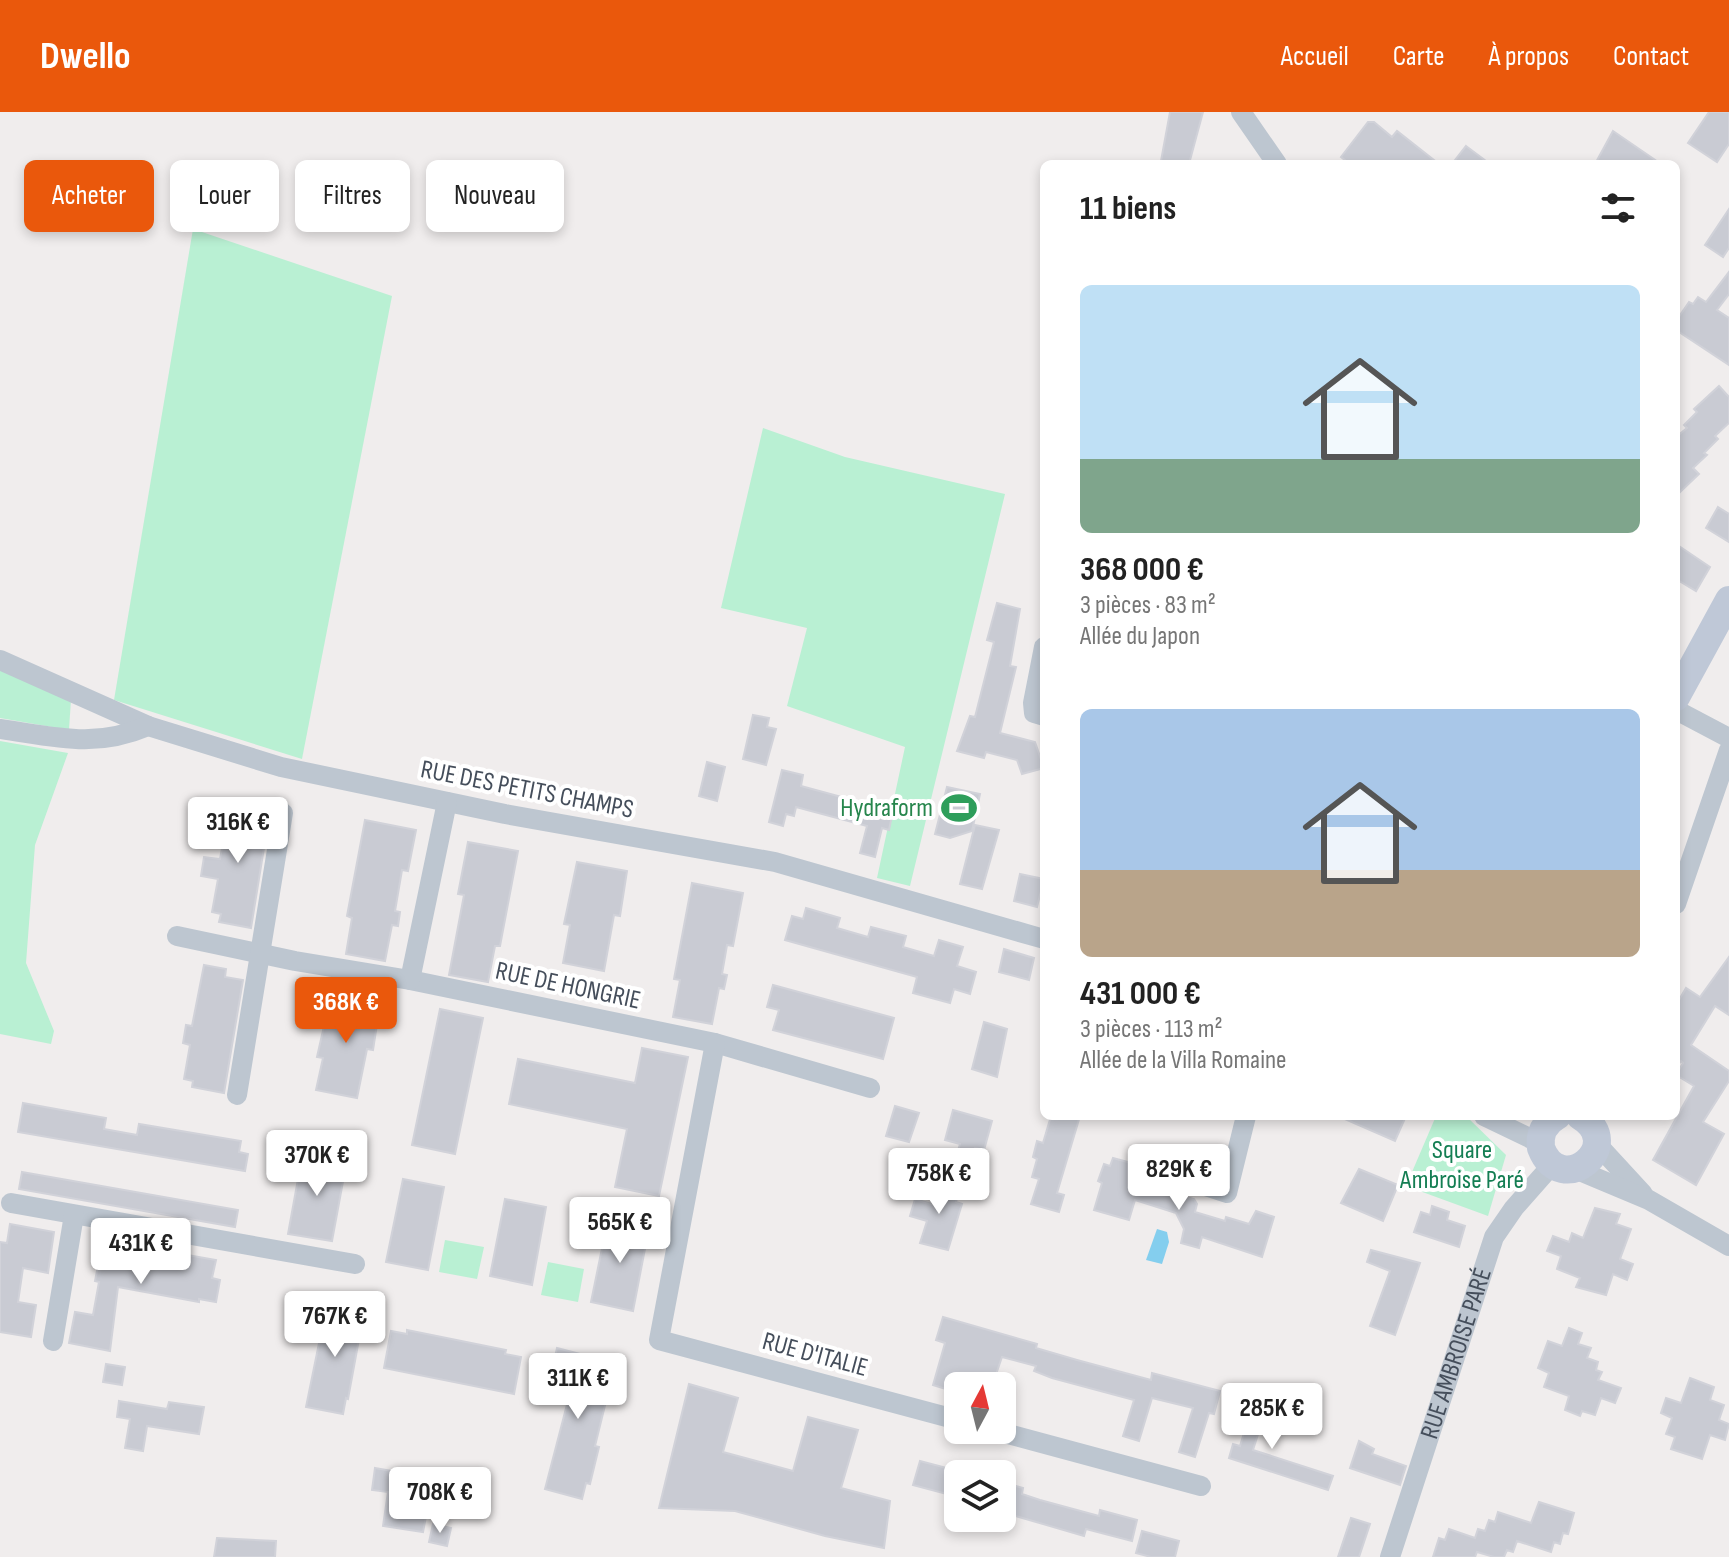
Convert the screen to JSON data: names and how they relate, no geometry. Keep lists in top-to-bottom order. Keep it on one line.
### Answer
{"streets":{"street":["RUE DES PETITS CHAMPS","RUE DE HONGRIE","RUE AMBROISE PARÉ","RUE D'ITALIE"]},"crossings":[["RUE DE HONGRIE","RUE D'ITALIE"]],"parks":["Square Ambroise Paré"],"places":{"sports":["Hydraform"]},"north":"top","page":{"header":"Dwello","nav":["Accueil","Carte","À propos","Contact"],"chip":["Acheter","Louer","Filtres","Nouveau"],"heading":"11 biens","list":[{"name":"368 000 €","note":"3 pièces · 83 m² · Allée du Japon"},{"name":"431 000 €","note":"3 pièces · 113 m² · Allée de la Villa Romaine"}],"price":["316K €","368K €","370K €","829K €","758K €","565K €","431K €","767K €","311K €","285K €","708K €"]}}
